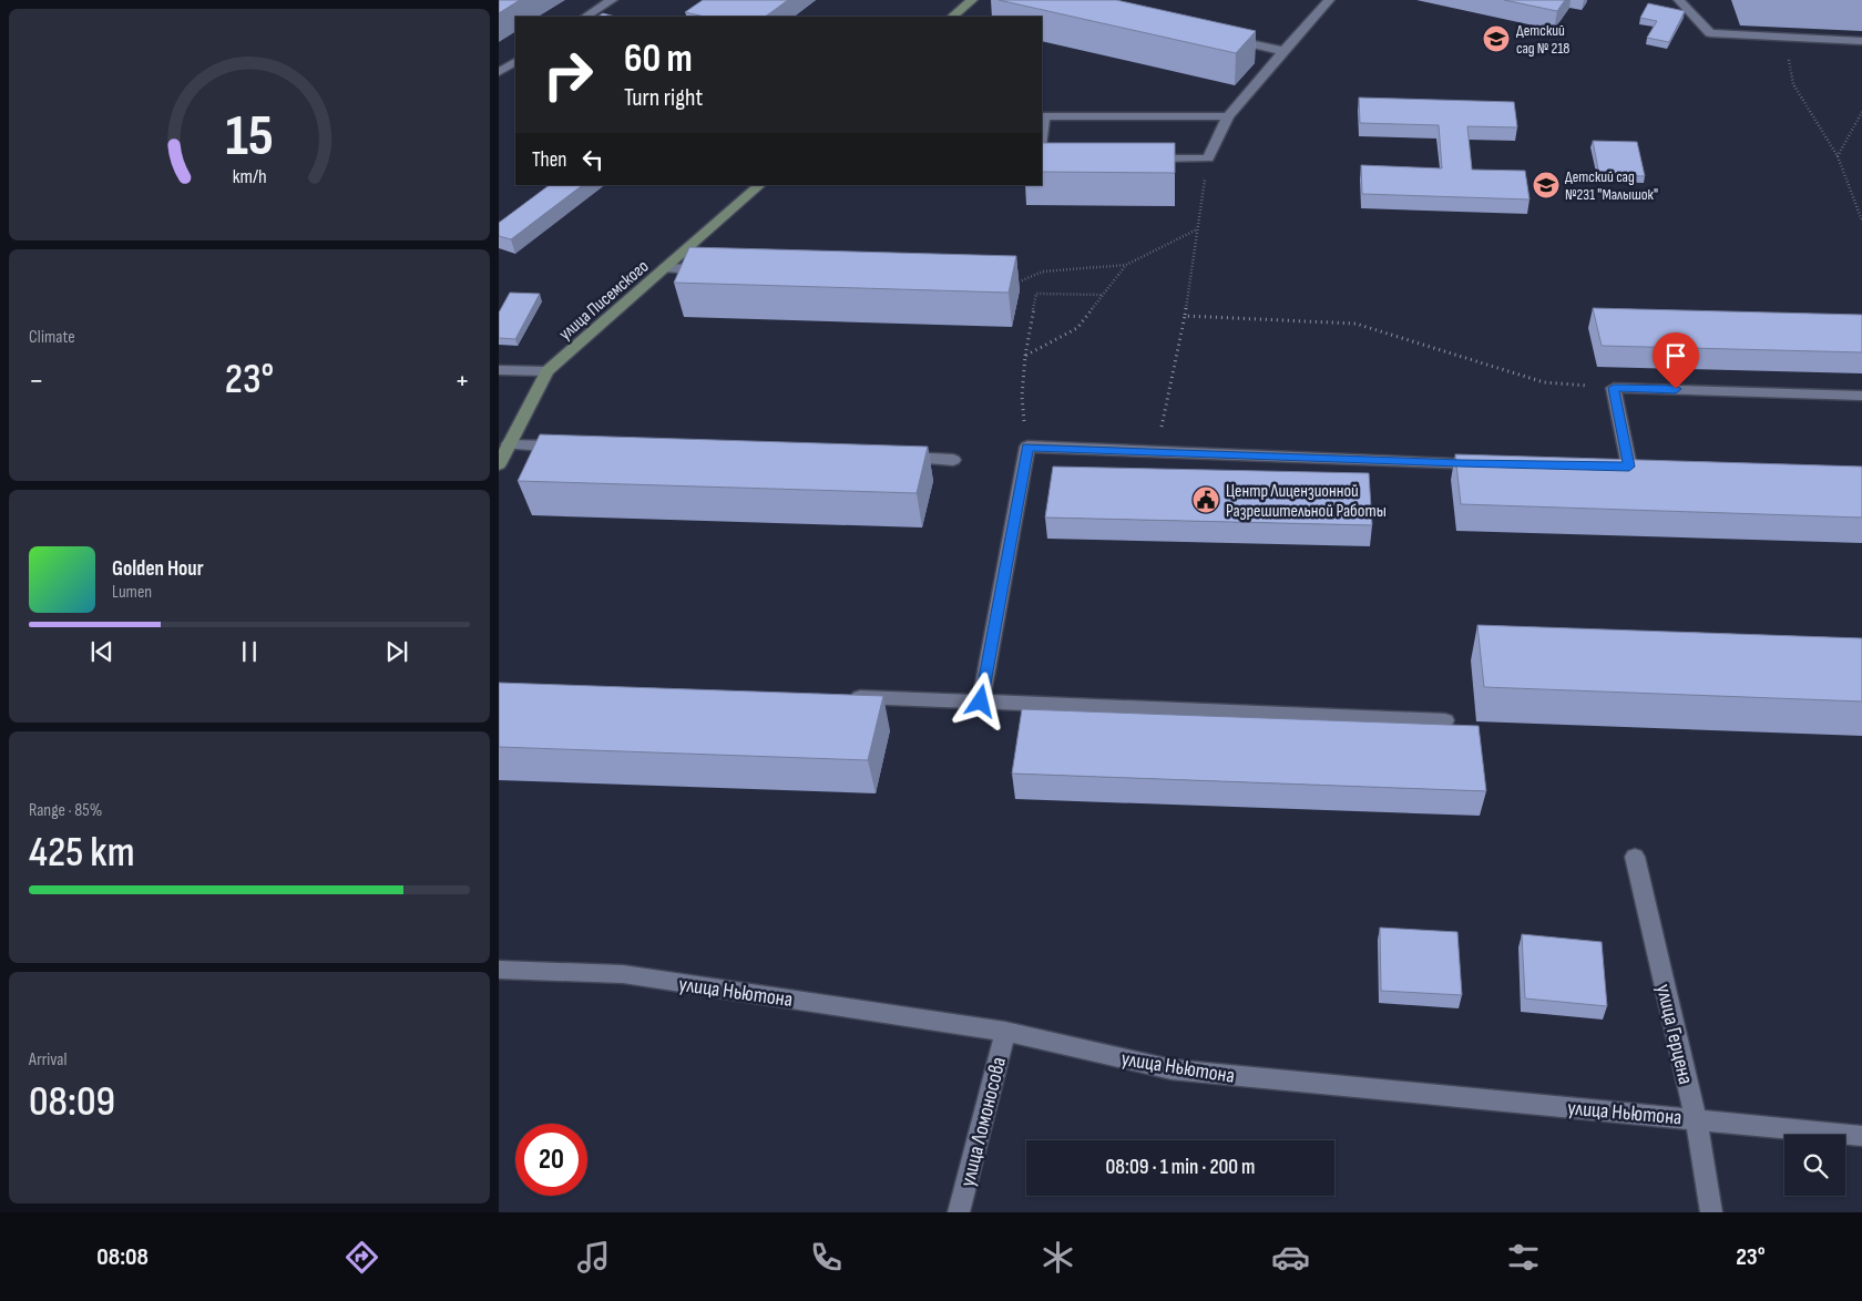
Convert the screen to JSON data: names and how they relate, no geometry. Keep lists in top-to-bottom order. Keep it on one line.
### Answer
{"streets":{"street":["улица Писемского","улица Ньютона","улица Герцена","улица Ломоносова"]},"crossings":[["улица Ньютона","улица Герцена"],["улица Ньютона","улица Ломоносова"]],"places":{"school or university":["Детский сад № 218","Детский сад №231 \"Малышок\""],"public building":["Центр Лицензионной Разрешительной Работы"]},"page":{"turn":["60 m","Turn right"],"then":"Then","tile":["Climate",["Range · 85%","425 km"],["Arrival","08:09"]],"heat":["−","23°","+"],"song":["Golden Hour","Lumen"],"limit":"20","trip":"08:09 · 1 min · 200 m","tabs":["08:08","23°"],"gauge":["15","km/h"]}}
